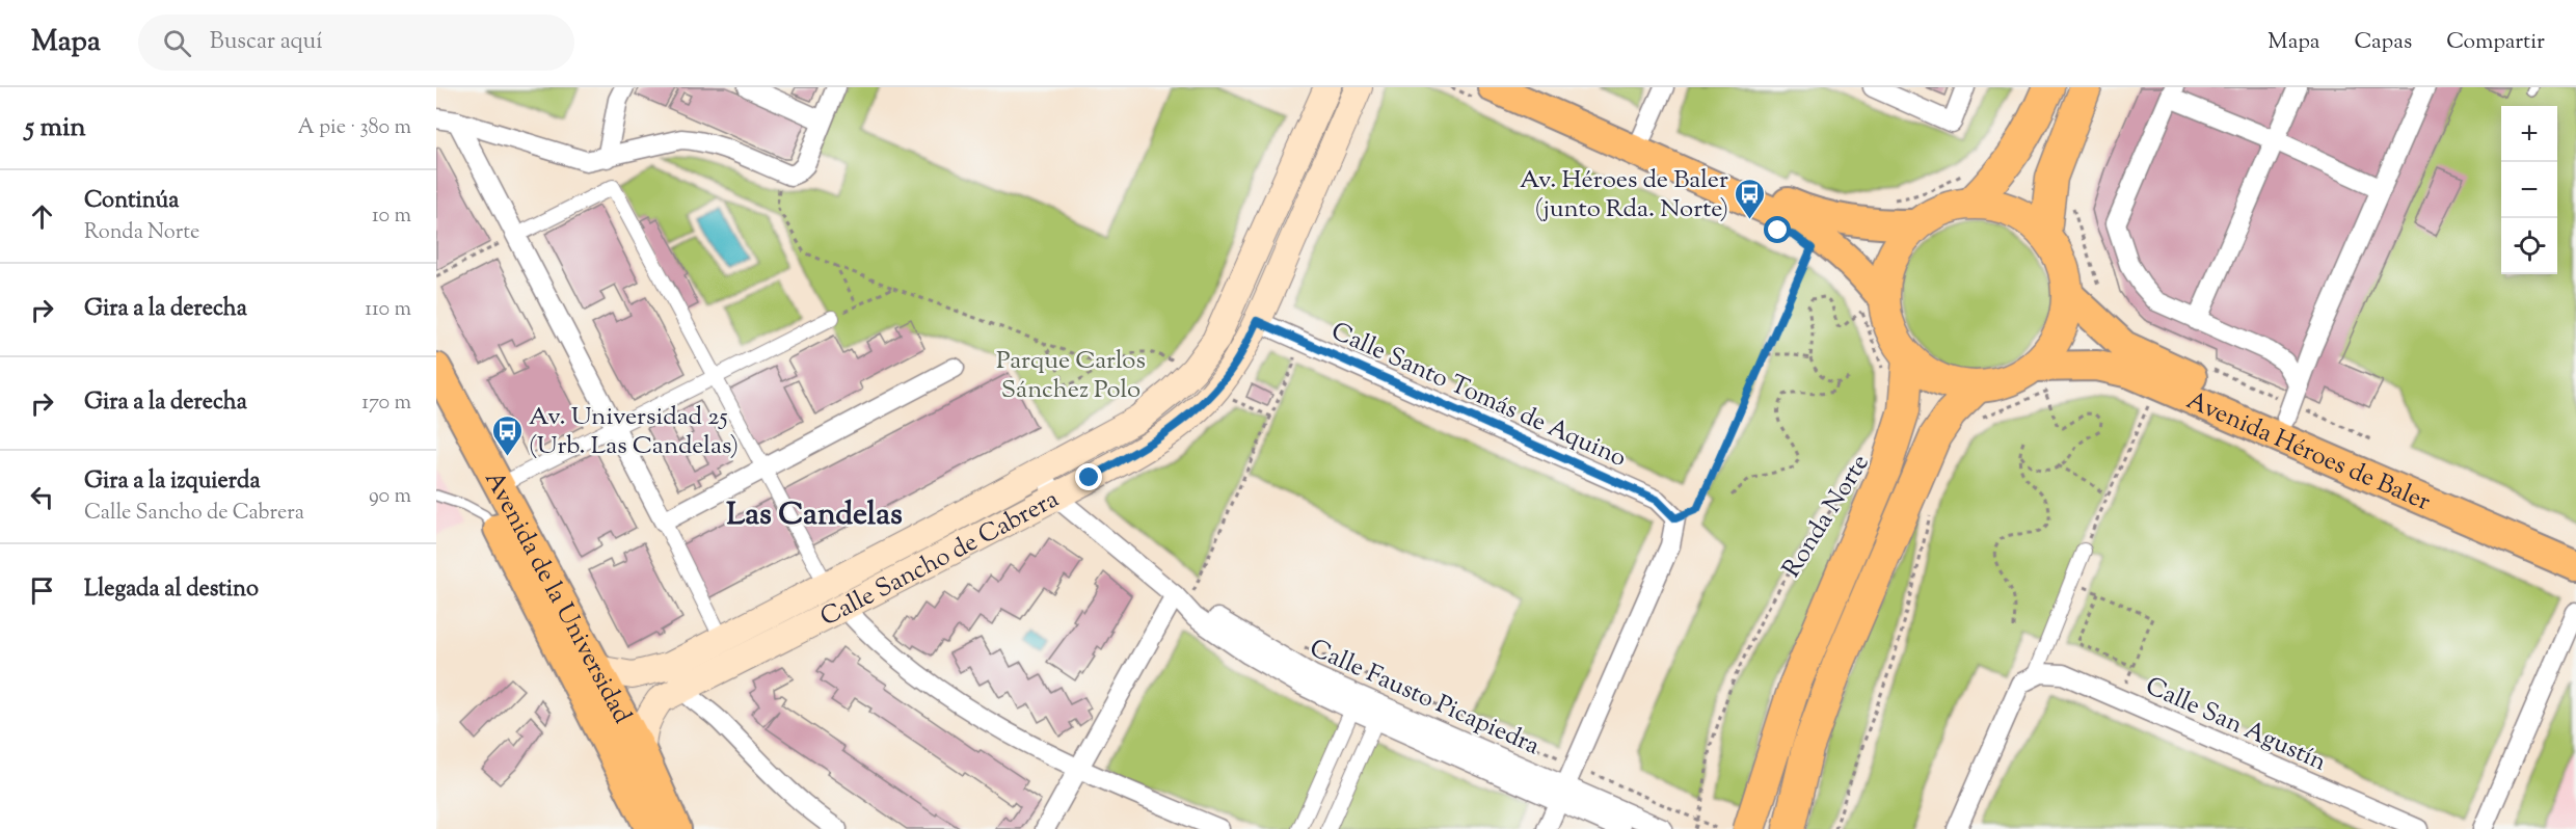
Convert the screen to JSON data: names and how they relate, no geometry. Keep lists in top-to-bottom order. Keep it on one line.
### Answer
{"streets":{"highway":["Ronda Norte"],"main road":["Avenida Héroes de Baler","Calle Sancho de Cabrera","Avenida de la Universidad"],"street":["Calle Santo Tomás de Aquino","Calle Fausto Picapiedra","Calle San Agustín"]},"crossings":[["Calle Santo Tomás de Aquino","Calle Sancho de Cabrera"],["Avenida Héroes de Baler","Ronda Norte"],["Calle Sancho de Cabrera","Avenida de la Universidad"],["Calle Sancho de Cabrera","Calle Fausto Picapiedra"]],"districts":["Las Candelas"],"parks":["Parque Carlos Sánchez Polo"],"places":{"bus stop":["Av. Héroes de Baler (junto Rda. Norte)","Av. Universidad 25 (Urb. Las Candelas)"]},"page":{"header":"Mapa","search":"Buscar aquí","nav":["Mapa","Capas","Compartir"],"heading":["5 min","A pie · 380 m"],"map_buttons":["+","−"],"list":[["Continúa","Ronda Norte","10 m"],["Gira a la derecha","110 m"],["Gira a la derecha","170 m"],["Gira a la izquierda","Calle Sancho de Cabrera","90 m"],"Llegada al destino"]}}
